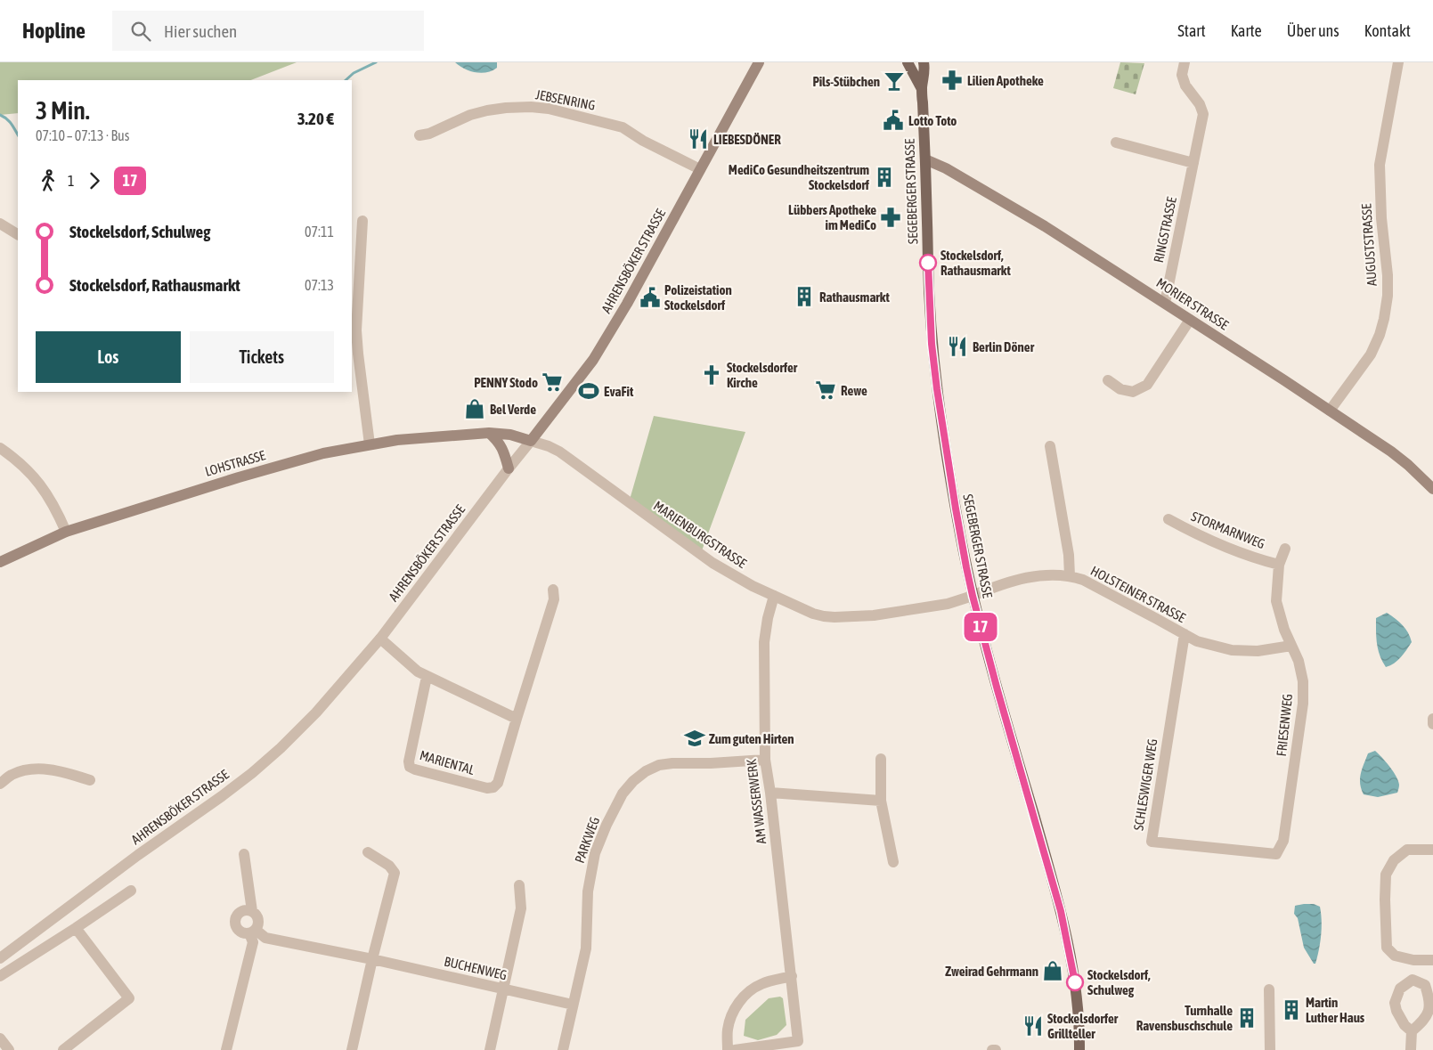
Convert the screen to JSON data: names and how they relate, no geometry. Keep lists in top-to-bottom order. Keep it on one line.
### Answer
{"streets":{"main road":["SEGEBERGER STRASSE","AHRENSBÖKER STRASSE","MORIER STRASSE","LOHSTRASSE"],"street":["JEBSENRING","RINGSTRASSE","AUGUSTSTRASSE","STORMARNWEG","MARIENBURGSTRASSE","HOLSTEINER STRASSE","FRIESENWEG","MARIENTAL","SCHLESWIGER WEG","AM WASSERWERK","PARKWEG","BUCHENWEG"]},"crossings":[["JEBSENRING","AHRENSBÖKER STRASSE"],["SEGEBERGER STRASSE","MORIER STRASSE"],["SEGEBERGER STRASSE","MARIENBURGSTRASSE"],["SEGEBERGER STRASSE","HOLSTEINER STRASSE"],["RINGSTRASSE","MORIER STRASSE"],["AUGUSTSTRASSE","MORIER STRASSE"],["AHRENSBÖKER STRASSE","LOHSTRASSE"],["AHRENSBÖKER STRASSE","MARIENBURGSTRASSE"],["LOHSTRASSE","MARIENBURGSTRASSE"],["STORMARNWEG","FRIESENWEG"],["MARIENBURGSTRASSE","HOLSTEINER STRASSE"],["MARIENBURGSTRASSE","AM WASSERWERK"],["HOLSTEINER STRASSE","FRIESENWEG"],["HOLSTEINER STRASSE","SCHLESWIGER WEG"],["FRIESENWEG","SCHLESWIGER WEG"],["AM WASSERWERK","PARKWEG"],["PARKWEG","BUCHENWEG"]],"places":{"pharmacy":["Lilien Apotheke","Lübbers Apotheke im MediCo"],"bar":["Pils-Stübchen"],"public building":["Lotto Toto","Polizeistation Stockelsdorf"],"restaurant":["LIEBESDÖNER","Berlin Döner","Stockelsdorfer Grillteller"],"building":["MediCo Gesundheitszentrum Stockelsdorf","Rathausmarkt","Martin Luther Haus","Turnhalle Ravensbuschschule"],"other":["Stockelsdorf, Rathausmarkt","Stockelsdorf, Schulweg"],"church":["Stockelsdorfer Kirche"],"supermarket":["PENNY Stodo","Rewe"],"sports":["EvaFit"],"shop":["Bel Verde","Zweirad Gehrmann"],"school or university":["Zum guten Hirten"]},"lines":["bus line 17"],"page":{"header":"Hopline","search":"Hier suchen","nav":["Start","Karte","Über uns","Kontakt"],"on_map":"17","heading":["3 Min.","07:10 – 07:13 · Bus","3.20 €"],"legs":["1","17"],"list":[{"name":"Stockelsdorf, Schulweg","value":"07:11"},{"name":"Stockelsdorf, Rathausmarkt","value":"07:13"}],"buttons":["Los","Tickets"]}}
